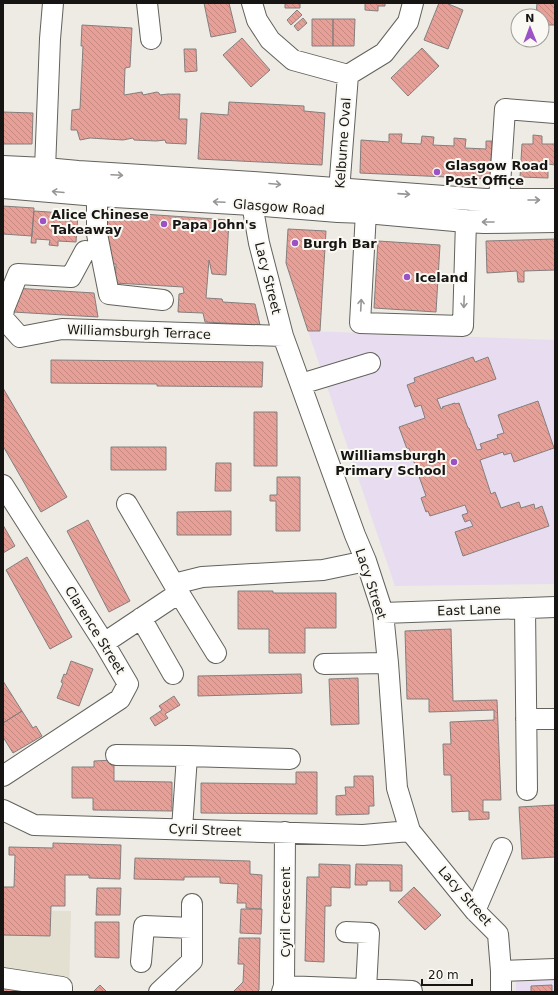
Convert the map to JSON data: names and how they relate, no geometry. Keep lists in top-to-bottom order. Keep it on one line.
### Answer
{"streets":{"main road":["Glasgow Road"],"street":["Kelburne Oval","Lacy Street","Williamsburgh Terrace","East Lane","Clarence Street","Cyril Street","Cyril Crescent"]},"crossings":[["Kelburne Oval","Glasgow Road"],["Glasgow Road","Lacy Street"],["Lacy Street","Williamsburgh Terrace"],["Lacy Street","East Lane"],["Lacy Street","Cyril Street"],["Cyril Street","Cyril Crescent"]],"places":["Glasgow Road Post Office","Alice Chinese Takeaway","Papa John's","Burgh Bar","Iceland","Williamsburgh Primary School"],"scale_bar":"20 m","north":"top"}
